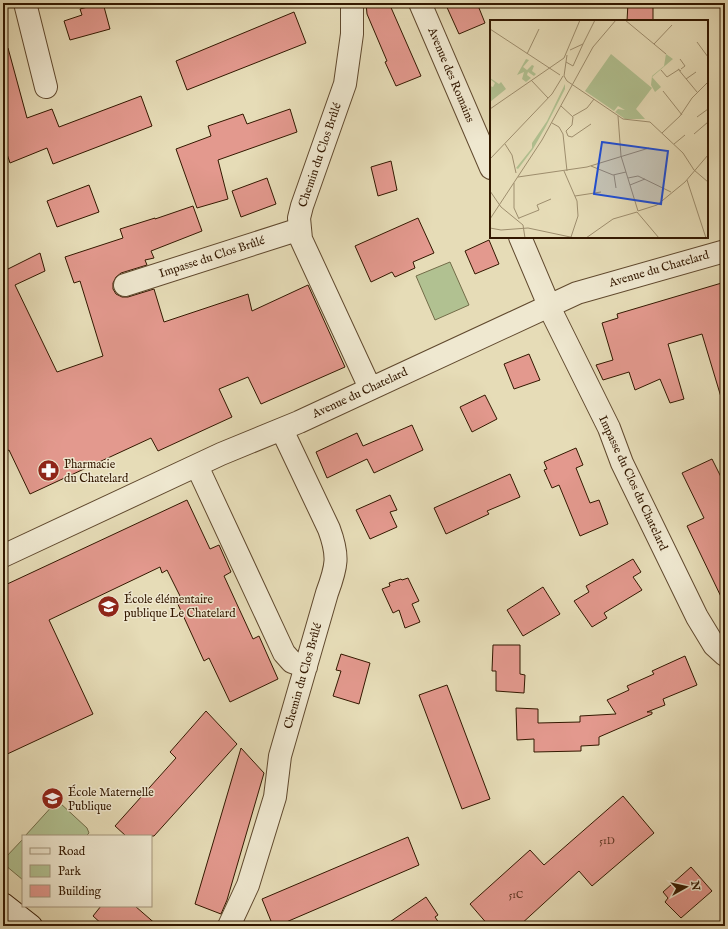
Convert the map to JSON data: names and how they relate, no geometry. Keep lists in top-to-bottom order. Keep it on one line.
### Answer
{"streets":{"street":["Avenue des Romains","Chemin du Clos Brûlé","Impasse du Clos Brûlé","Avenue du Chatelard","Impasse du Clos du Chatelard"]},"crossings":[["Chemin du Clos Brûlé","Impasse du Clos Brûlé"],["Chemin du Clos Brûlé","Avenue du Chatelard"],["Avenue du Chatelard","Impasse du Clos du Chatelard"]],"places":{"pharmacy":["Pharmacie du Chatelard"],"school or university":["École élémentaire publique Le Chatelard","École Maternelle Publique"]},"house_numbers":["51D","51C"],"legend":["Road","Park","Building"],"north":"right"}
